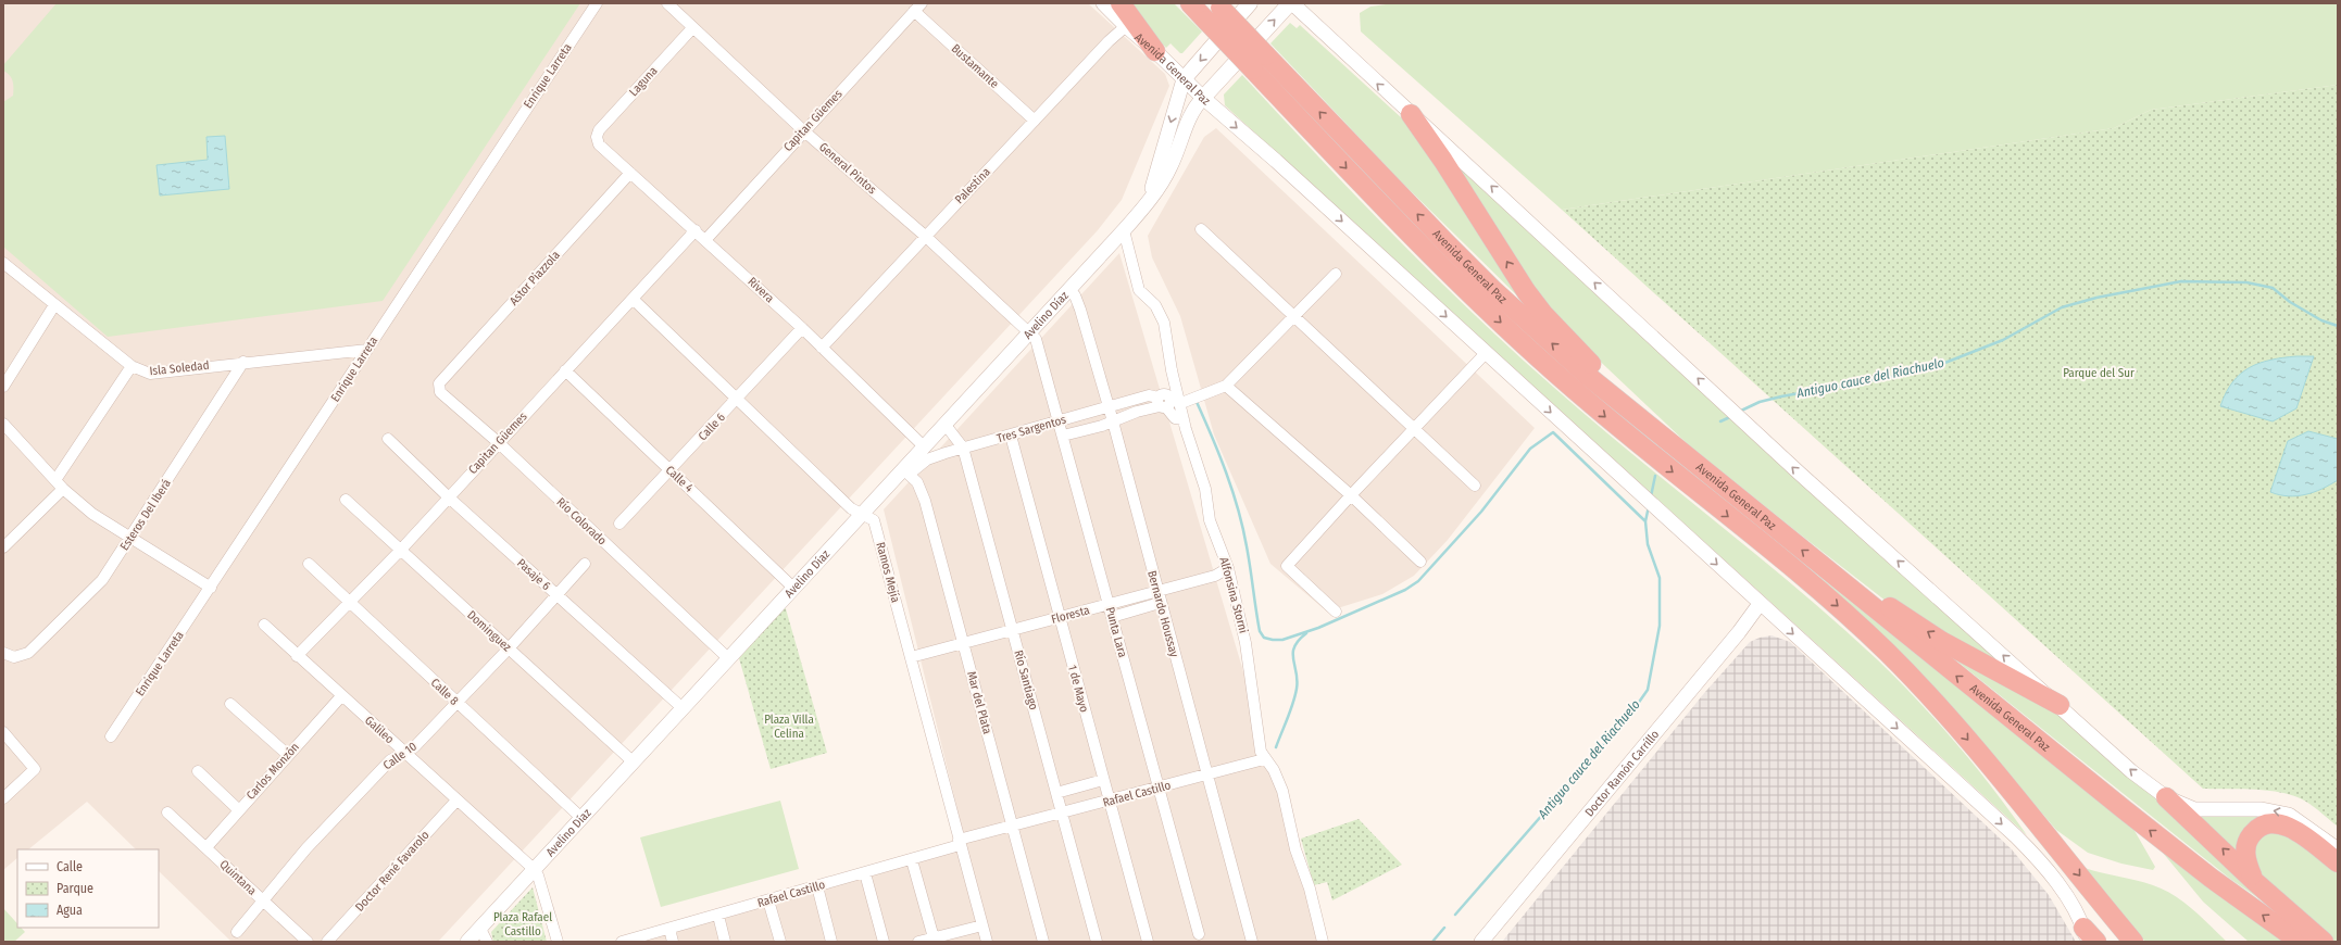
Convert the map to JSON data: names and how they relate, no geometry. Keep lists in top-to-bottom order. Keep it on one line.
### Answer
{"streets":{"highway":["Avenida General Paz"],"street":["Bustamante","Enrique Larreta","Laguna","Capitan Güemes","General Pintos","Palestina","Astor Piazzola","Rivera","Avelino Díaz","Isla Soledad","Calle 6","Tres Sargentos","Calle 4","Esteros Del Iberá","Río Colorado","Ramos Mejía","Pasaje 6","Alfonsina Storni","Bernardo Houssay","Floresta","Dominguez","Punta Lara","Río Santiago","1 de Mayo","Calle 8","Mar del Plata","Galileo","Calle 10","Carlos Monzón","Doctor Ramón Carrillo","Rafael Castillo","Doctor René Favarolo","Quintana"]},"crossings":[["Bustamante","Capitan Güemes"],["Bustamante","Palestina"],["Avenida General Paz","Palestina"],["Avenida General Paz","Avelino Díaz"],["Avenida General Paz","Doctor Ramón Carrillo"],["Enrique Larreta","Isla Soledad"],["Laguna","General Pintos"],["Laguna","Rivera"],["Capitan Güemes","General Pintos"],["Capitan Güemes","Rivera"],["Capitan Güemes","Calle 4"],["Capitan Güemes","Río Colorado"],["Capitan Güemes","Ramos Mejía"],["Capitan Güemes","Pasaje 6"],["Capitan Güemes","Dominguez"],["Capitan Güemes","Calle 8"],["Capitan Güemes","Galileo"],["General Pintos","Palestina"],["General Pintos","Avelino Díaz"],["General Pintos","Punta Lara"],["Palestina","Rivera"],["Astor Piazzola","Rivera"],["Astor Piazzola","Río Colorado"],["Rivera","Avelino Díaz"],["Rivera","Calle 6"],["Avelino Díaz","Tres Sargentos"],["Avelino Díaz","Calle 4"],["Avelino Díaz","Río Colorado"],["Avelino Díaz","Ramos Mejía"],["Avelino Díaz","Pasaje 6"],["Avelino Díaz","Alfonsina Storni"],["Avelino Díaz","Bernardo Houssay"],["Avelino Díaz","Dominguez"],["Avelino Díaz","Punta Lara"],["Avelino Díaz","Río Santiago"],["Avelino Díaz","Calle 8"],["Avelino Díaz","Mar del Plata"],["Avelino Díaz","Galileo"],["Isla Soledad","Esteros Del Iberá"],["Calle 6","Calle 4"],["Calle 6","Ramos Mejía"],["Tres Sargentos","Bernardo Houssay"],["Tres Sargentos","Punta Lara"],["Tres Sargentos","Río Santiago"],["Tres Sargentos","1 de Mayo"],["Tres Sargentos","Mar del Plata"],["Ramos Mejía","Floresta"],["Ramos Mejía","Rafael Castillo"],["Pasaje 6","Calle 10"],["Alfonsina Storni","Floresta"],["Alfonsina Storni","Rafael Castillo"],["Bernardo Houssay","Floresta"],["Bernardo Houssay","Rafael Castillo"],["Floresta","Punta Lara"],["Floresta","Río Santiago"],["Floresta","1 de Mayo"],["Floresta","Mar del Plata"],["Dominguez","Calle 10"],["Punta Lara","Rafael Castillo"],["Río Santiago","Rafael Castillo"],["1 de Mayo","Rafael Castillo"],["Calle 8","Calle 10"],["Mar del Plata","Rafael Castillo"],["Galileo","Calle 10"],["Galileo","Carlos Monzón"],["Galileo","Doctor René Favarolo"],["Calle 10","Quintana"],["Carlos Monzón","Quintana"]],"water":["Antiguo cauce del Riachuelo"],"parks":["Parque del Sur","Plaza Villa Celina","Plaza Rafael Castillo"],"legend":["Calle","Parque","Agua"]}
